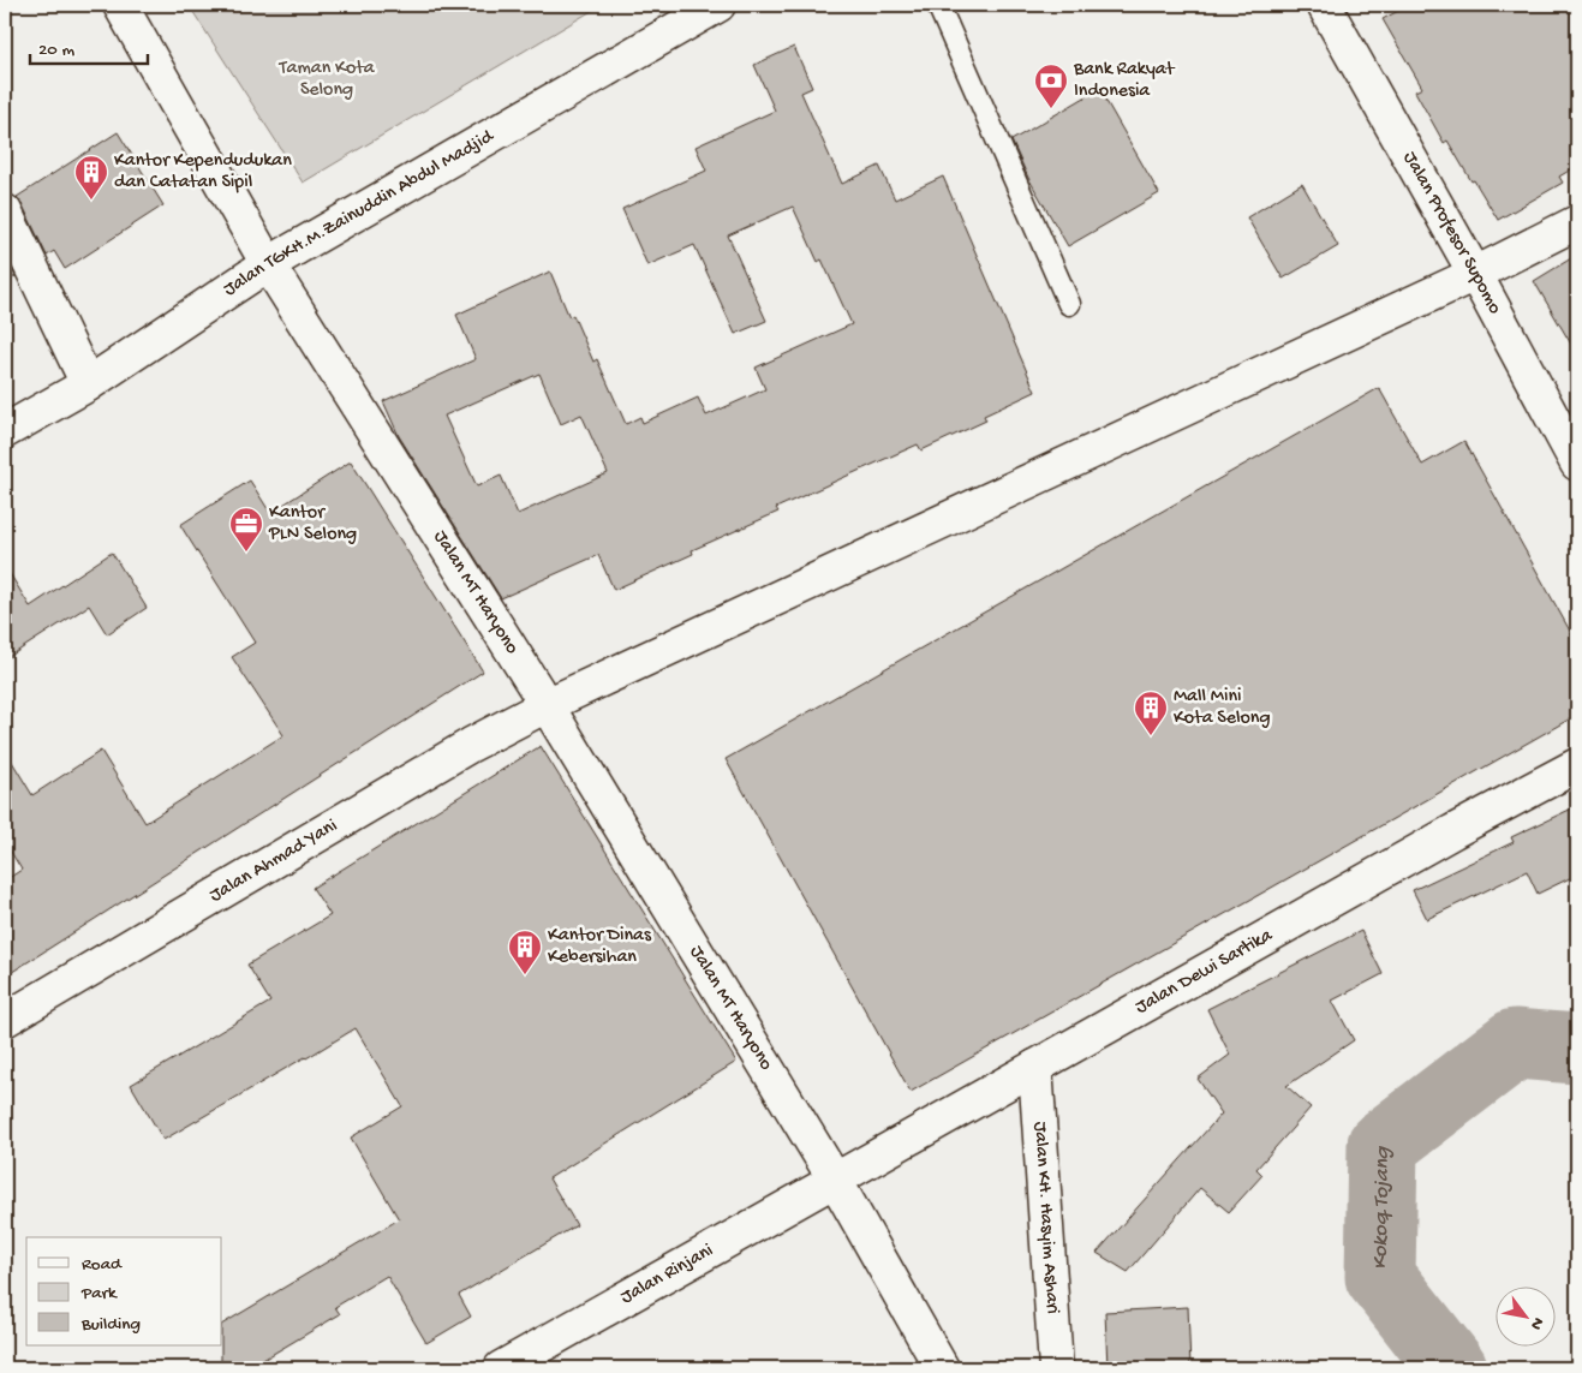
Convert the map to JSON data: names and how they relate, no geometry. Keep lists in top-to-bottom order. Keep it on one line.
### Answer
{"streets":{"street":["Jalan TGKH.M.Zainuddin Abdul Madjid","Jalan Profesor Supomo","Jalan MT Haryono","Jalan Ahmad Yani","Jalan Dewi Sartika","Jalan KH. Hasyim Ashari","Jalan Rinjani"]},"crossings":[["Jalan TGKH.M.Zainuddin Abdul Madjid","Jalan MT Haryono"],["Jalan Profesor Supomo","Jalan Ahmad Yani"],["Jalan MT Haryono","Jalan Ahmad Yani"],["Jalan MT Haryono","Jalan Dewi Sartika"],["Jalan MT Haryono","Jalan Rinjani"],["Jalan Dewi Sartika","Jalan KH. Hasyim Ashari"],["Jalan Dewi Sartika","Jalan Rinjani"]],"water":["Kokoq Tojang"],"parks":["Taman Kota Selong"],"places":{"bank":["Bank Rakyat Indonesia"],"building":["Kantor Kependudukan dan Catatan Sipil","Mall Mini Kota Selong","Kantor Dinas Kebersihan"],"office":["Kantor PLN Selong"]},"legend":["Road","Park","Building"],"scale_bar":"20 m","north":"bottom right"}
